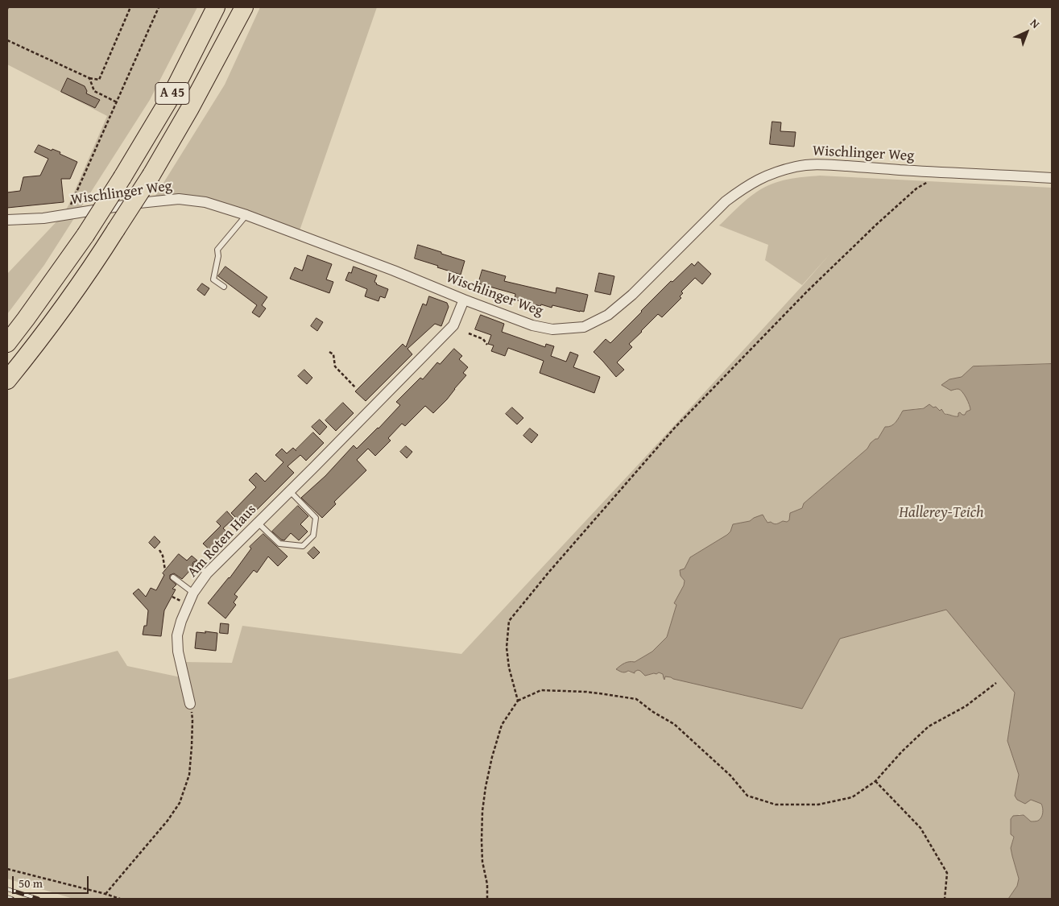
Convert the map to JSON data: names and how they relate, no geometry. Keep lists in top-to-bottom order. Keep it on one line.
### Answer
{"streets":{"highway":["A 45"],"street":["Wischlinger Weg","Am Roten Haus"]},"crossings":[["Wischlinger Weg","Am Roten Haus"]],"water":["Hallerey-Teich"],"scale_bar":"50 m","north":"top right"}
